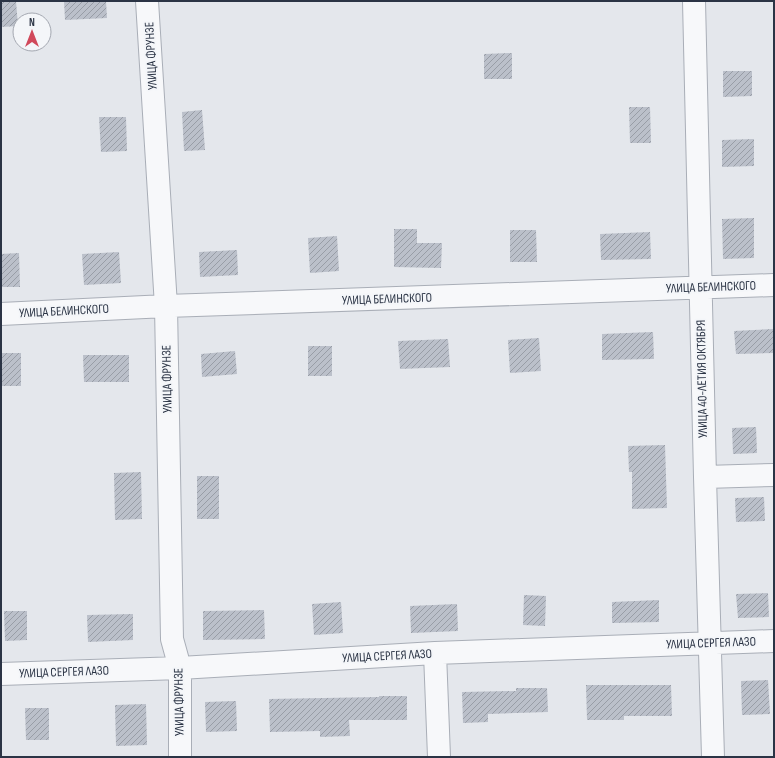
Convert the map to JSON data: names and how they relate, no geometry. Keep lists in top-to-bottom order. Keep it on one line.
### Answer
{"streets":{"street":["УЛИЦА ФРУНЗЕ","УЛИЦА БЕЛИНСКОГО","УЛИЦА 40-ЛЕТИЯ ОКТЯБРЯ","УЛИЦА СЕРГЕЯ ЛАЗО"]},"crossings":[["УЛИЦА ФРУНЗЕ","УЛИЦА БЕЛИНСКОГО"],["УЛИЦА ФРУНЗЕ","УЛИЦА СЕРГЕЯ ЛАЗО"],["УЛИЦА БЕЛИНСКОГО","УЛИЦА 40-ЛЕТИЯ ОКТЯБРЯ"],["УЛИЦА 40-ЛЕТИЯ ОКТЯБРЯ","УЛИЦА СЕРГЕЯ ЛАЗО"]],"north":"top"}
